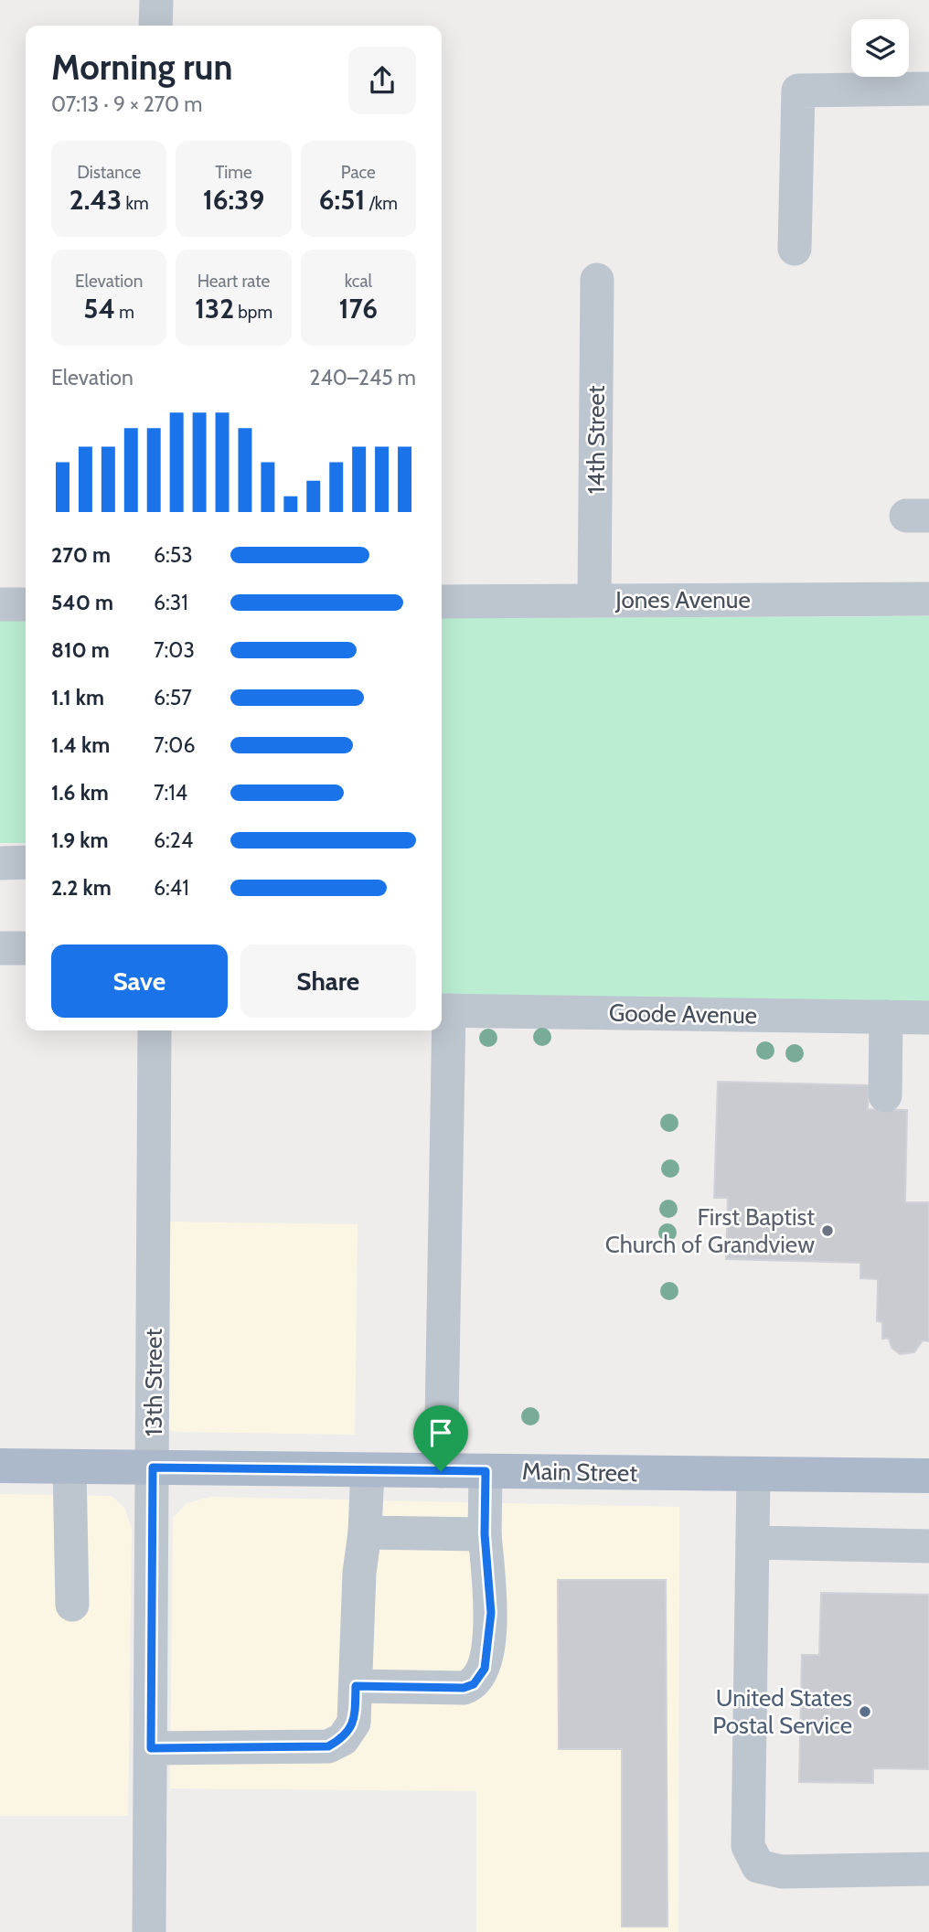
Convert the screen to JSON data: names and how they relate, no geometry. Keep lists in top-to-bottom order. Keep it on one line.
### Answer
{"streets":{"main road":["Main Street"],"street":["14th Street","Jones Avenue","Goode Avenue","13th Street"]},"crossings":[["14th Street","Jones Avenue"],["13th Street","Main Street"]],"places":["First Baptist Church of Grandview","United States Postal Service"],"page":{"heading":["Morning run","07:13 · 9 × 270 m"],"stats":[["Distance","2.43 km"],["Time","16:39"],["Pace","6:51 /km"],["Elevation","54 m"],["Heart rate","132 bpm"],["kcal","176"]],"chart":["Elevation","240–245 m"],"list":[{"name":"270 m","note":"6:53"},{"name":"540 m","note":"6:31"},{"name":"810 m","note":"7:03"},{"name":"1.1 km","note":"6:57"},{"name":"1.4 km","note":"7:06"},{"name":"1.6 km","note":"7:14"},{"name":"1.9 km","note":"6:24"},{"name":"2.2 km","note":"6:41"}],"buttons":["Save","Share"]}}
